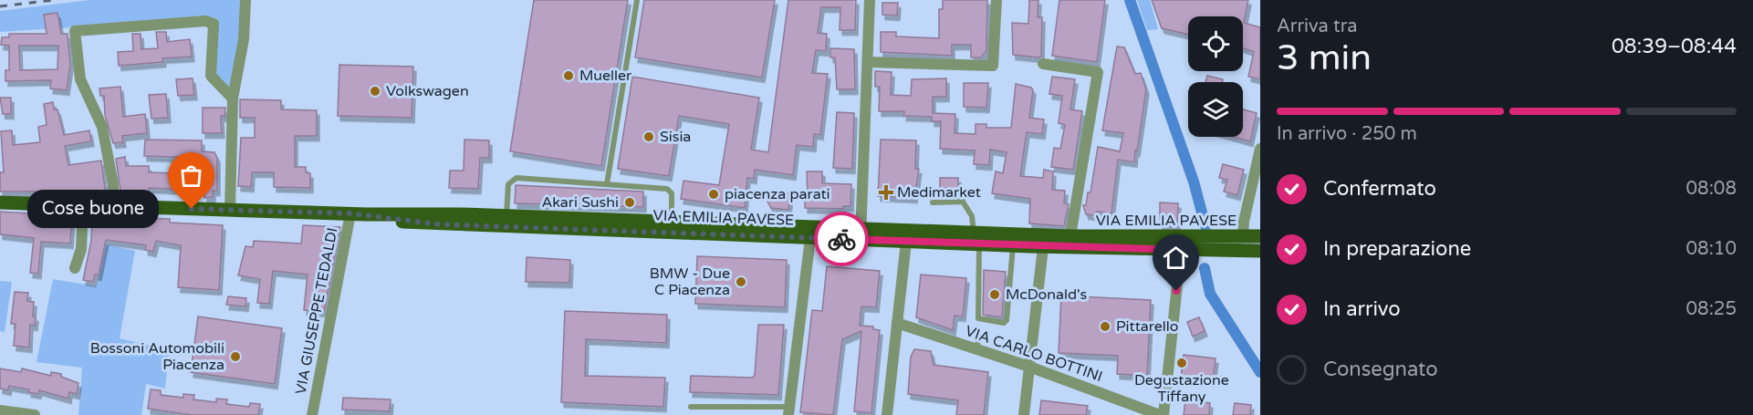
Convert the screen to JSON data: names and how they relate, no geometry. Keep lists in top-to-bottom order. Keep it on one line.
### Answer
{"streets":{"main road":["VIA EMILIA PAVESE"],"street":["VIA GIUSEPPE TEDALDI","VIA CARLO BOTTINI"]},"crossings":[["VIA EMILIA PAVESE","VIA GIUSEPPE TEDALDI"]],"places":{"other":["Mueller","Volkswagen","Sisia","piacenza parati","Akari Sushi","Cose buone","BMW - Due C Piacenza","McDonald's","Pittarello","Bossoni Automobili Piacenza","Degustazione Tiffany"],"health":["Medimarket"]},"page":{"heading":["3 min","Arriva tra","08:39–08:44"],"bar":"In arrivo · 250 m","list":[["Confermato","08:08"],["In preparazione","08:10"],["In arrivo","08:25"],"Consegnato"],"bubble":"Cose buone"}}
